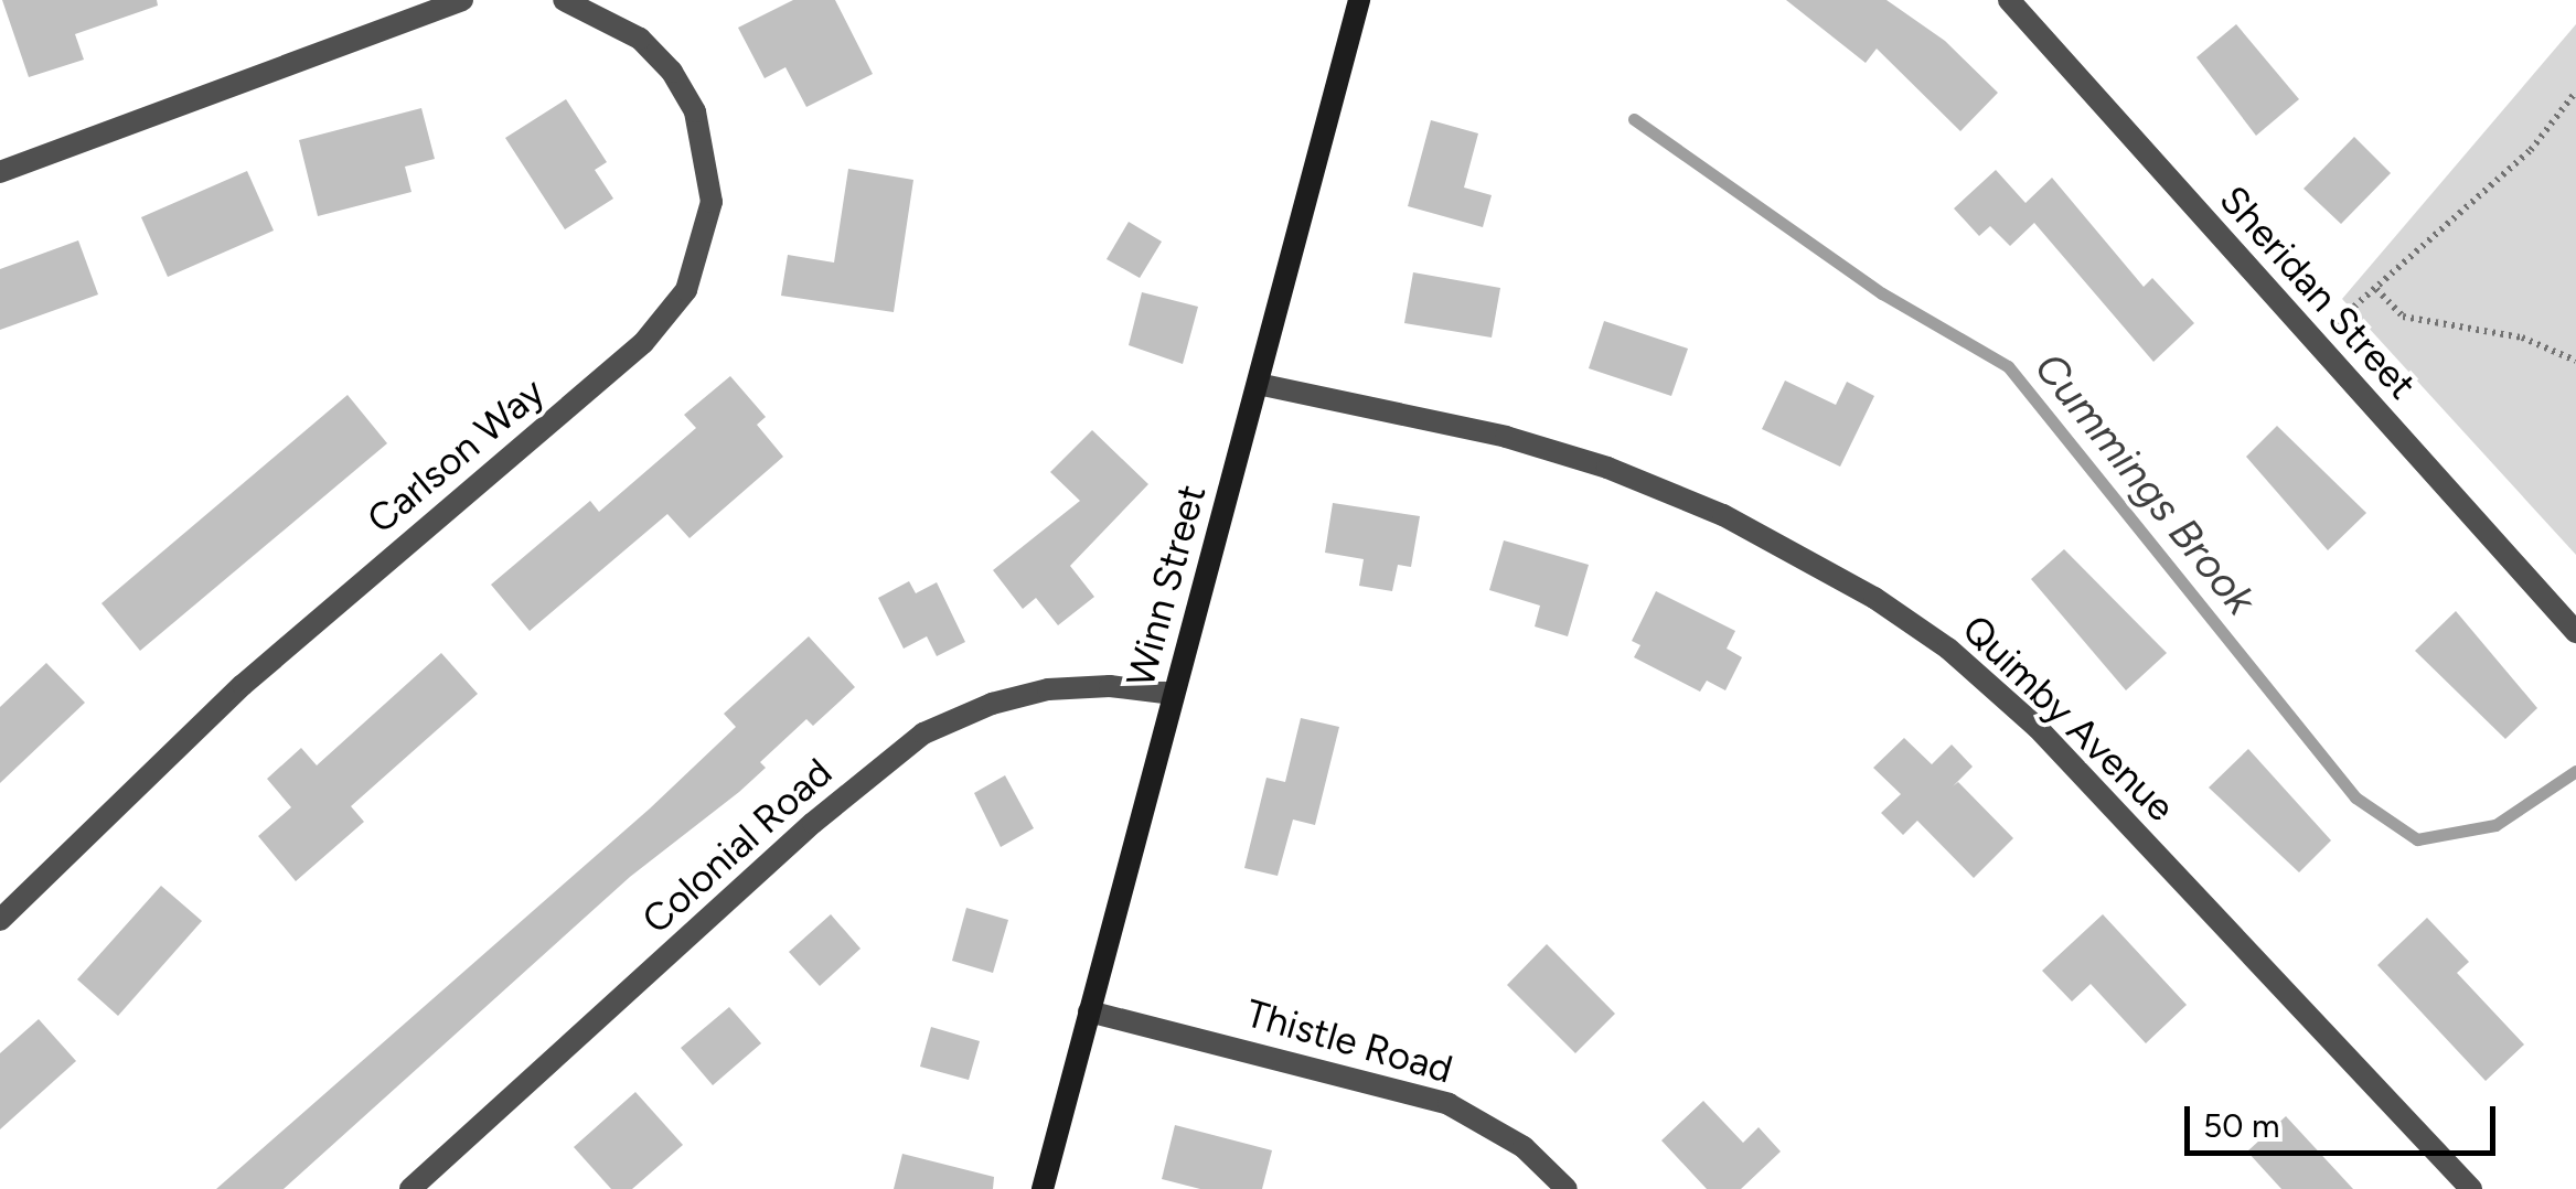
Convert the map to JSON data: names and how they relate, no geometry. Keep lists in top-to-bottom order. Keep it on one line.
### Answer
{"streets":{"main road":["Winn Street"],"street":["Sheridan Street","Carlson Way","Quimby Avenue","Colonial Road","Thistle Road"]},"crossings":[["Winn Street","Quimby Avenue"],["Winn Street","Colonial Road"],["Winn Street","Thistle Road"]],"water":["Cummings Brook"],"scale_bar":"50 m"}
